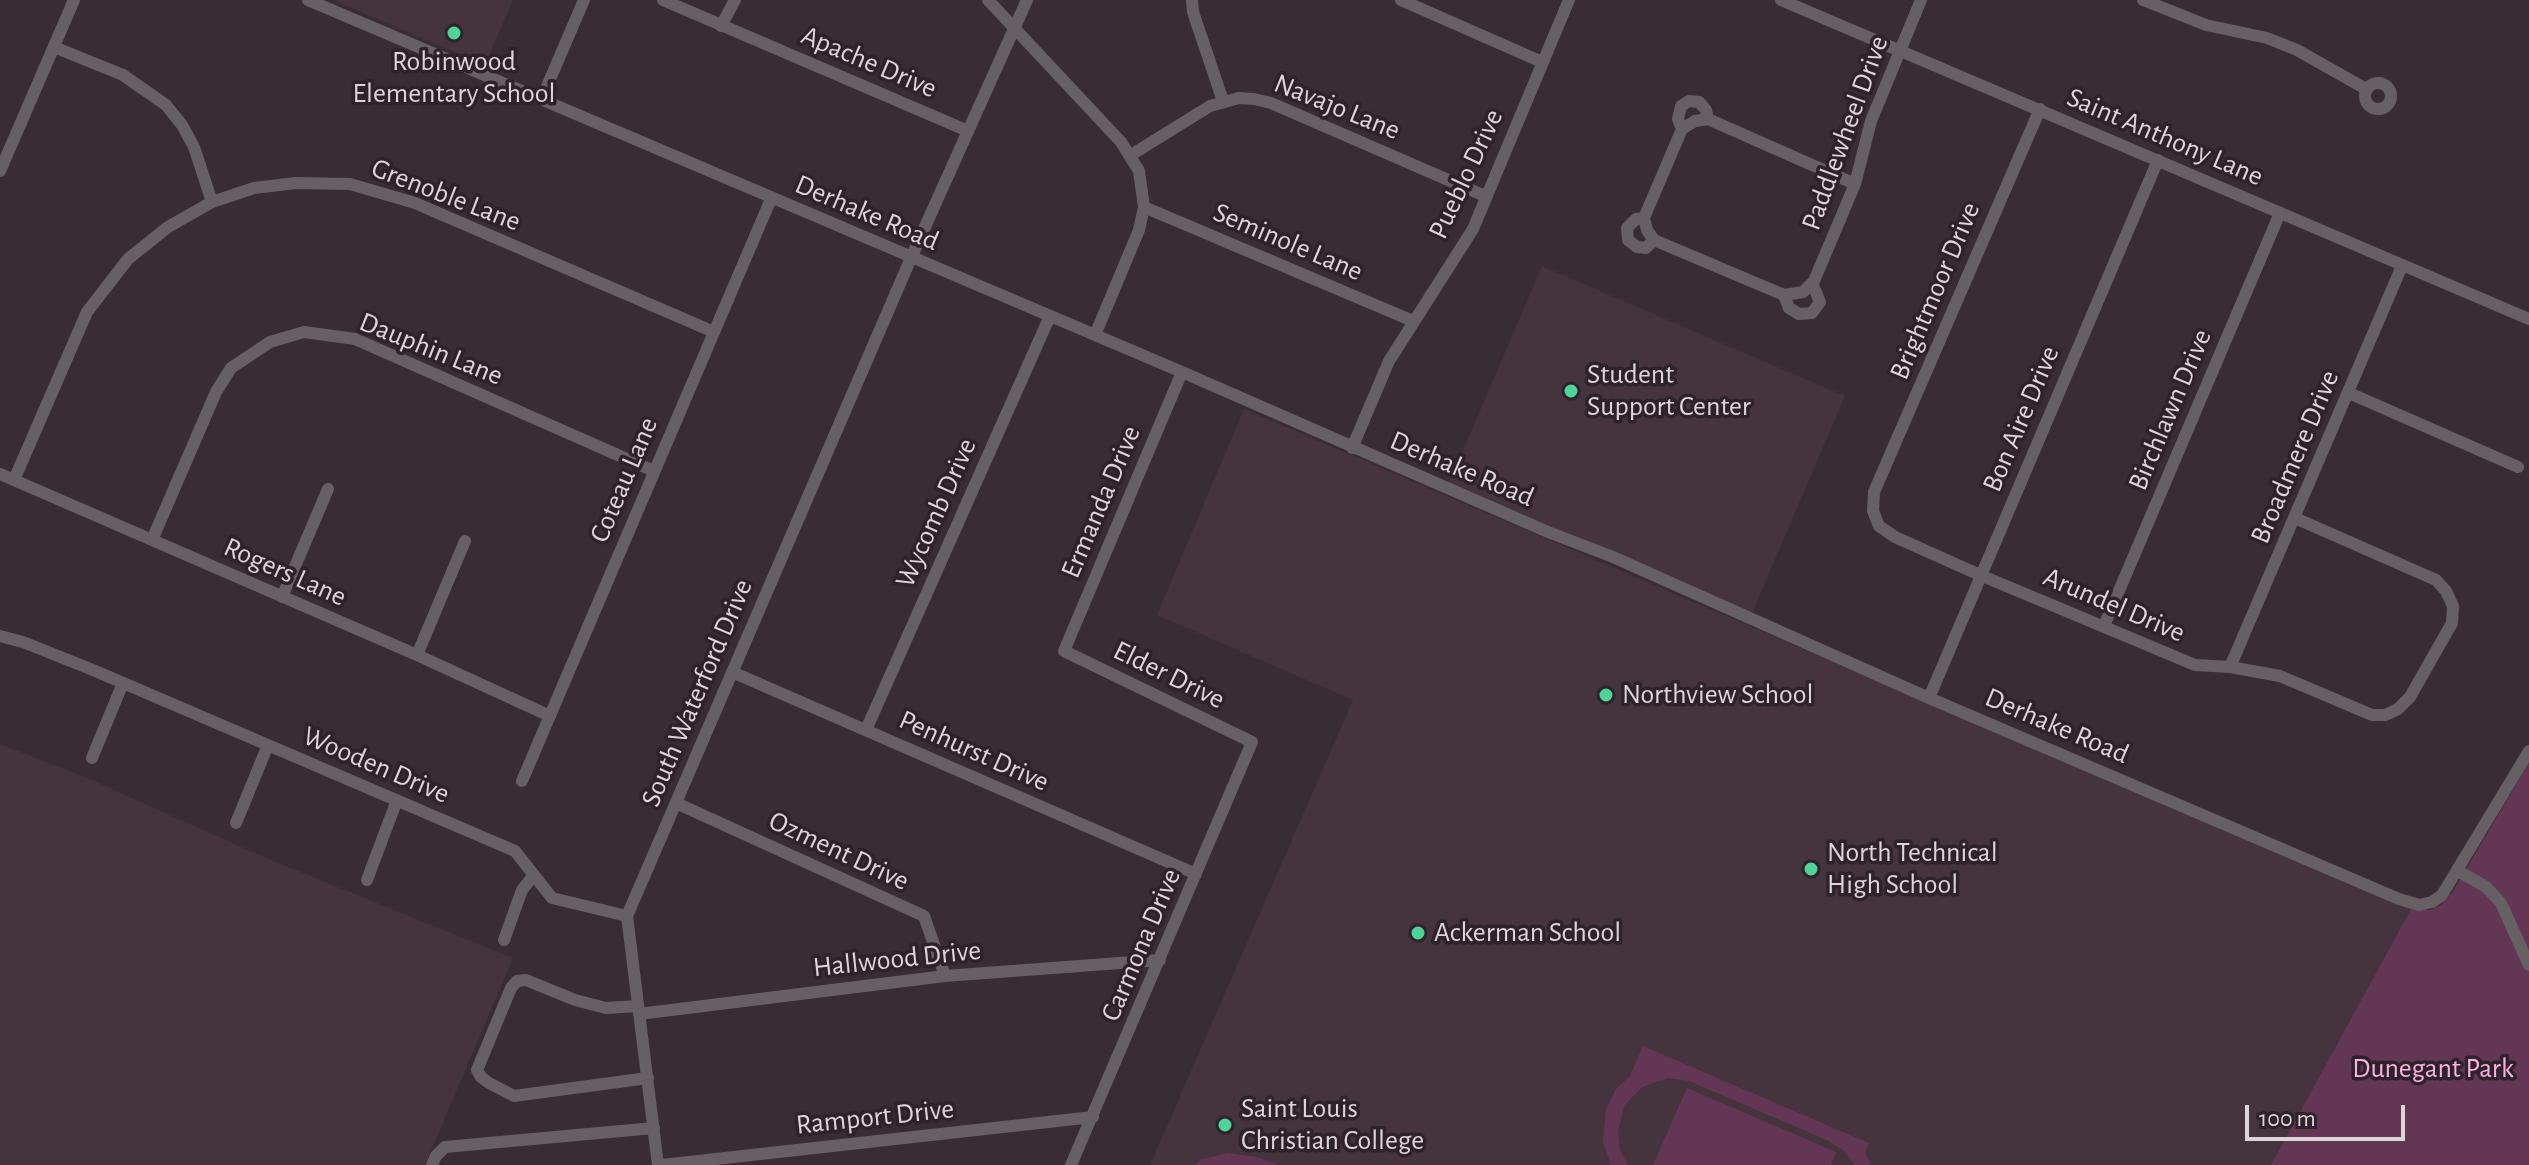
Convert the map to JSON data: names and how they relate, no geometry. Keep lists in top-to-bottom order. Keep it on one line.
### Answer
{"streets":{"street":["Apache Drive","Navajo Lane","Paddlewheel Drive","Saint Anthony Lane","Pueblo Drive","Grenoble Lane","Derhake Road","Seminole Lane","Brightmoor Drive","Dauphin Lane","Birchlawn Drive","Bon Aire Drive","Broadmere Drive","Coteau Lane","Ermanda Drive","Wycomb Drive","Rogers Lane","Arundel Drive","Elder Drive","South Waterford Drive","Penhurst Drive","Wooden Drive","Ozment Drive","Carmona Drive","Hallwood Drive","Ramport Drive"]},"crossings":[["Apache Drive","South Waterford Drive"],["Navajo Lane","Pueblo Drive"],["Paddlewheel Drive","Saint Anthony Lane"],["Saint Anthony Lane","Brightmoor Drive"],["Saint Anthony Lane","Birchlawn Drive"],["Saint Anthony Lane","Bon Aire Drive"],["Saint Anthony Lane","Broadmere Drive"],["Pueblo Drive","Derhake Road"],["Pueblo Drive","Seminole Lane"],["Grenoble Lane","Coteau Lane"],["Grenoble Lane","Rogers Lane"],["Derhake Road","Bon Aire Drive"],["Derhake Road","Coteau Lane"],["Derhake Road","Ermanda Drive"],["Derhake Road","Wycomb Drive"],["Derhake Road","South Waterford Drive"],["Brightmoor Drive","Arundel Drive"],["Dauphin Lane","Coteau Lane"],["Dauphin Lane","Rogers Lane"],["Birchlawn Drive","Arundel Drive"],["Bon Aire Drive","Arundel Drive"],["Broadmere Drive","Arundel Drive"],["Coteau Lane","Rogers Lane"],["Ermanda Drive","Elder Drive"],["Wycomb Drive","Penhurst Drive"],["Elder Drive","Carmona Drive"],["South Waterford Drive","Penhurst Drive"],["South Waterford Drive","Wooden Drive"],["South Waterford Drive","Ozment Drive"],["Penhurst Drive","Carmona Drive"],["Ozment Drive","Hallwood Drive"],["Carmona Drive","Hallwood Drive"],["Carmona Drive","Ramport Drive"]],"parks":["Dunegant Park"],"places":["Robinwood Elementary School","Student Support Center","Northview School","North Technical High School","Ackerman School","Saint Louis Christian College"],"scale_bar":"100 m"}
